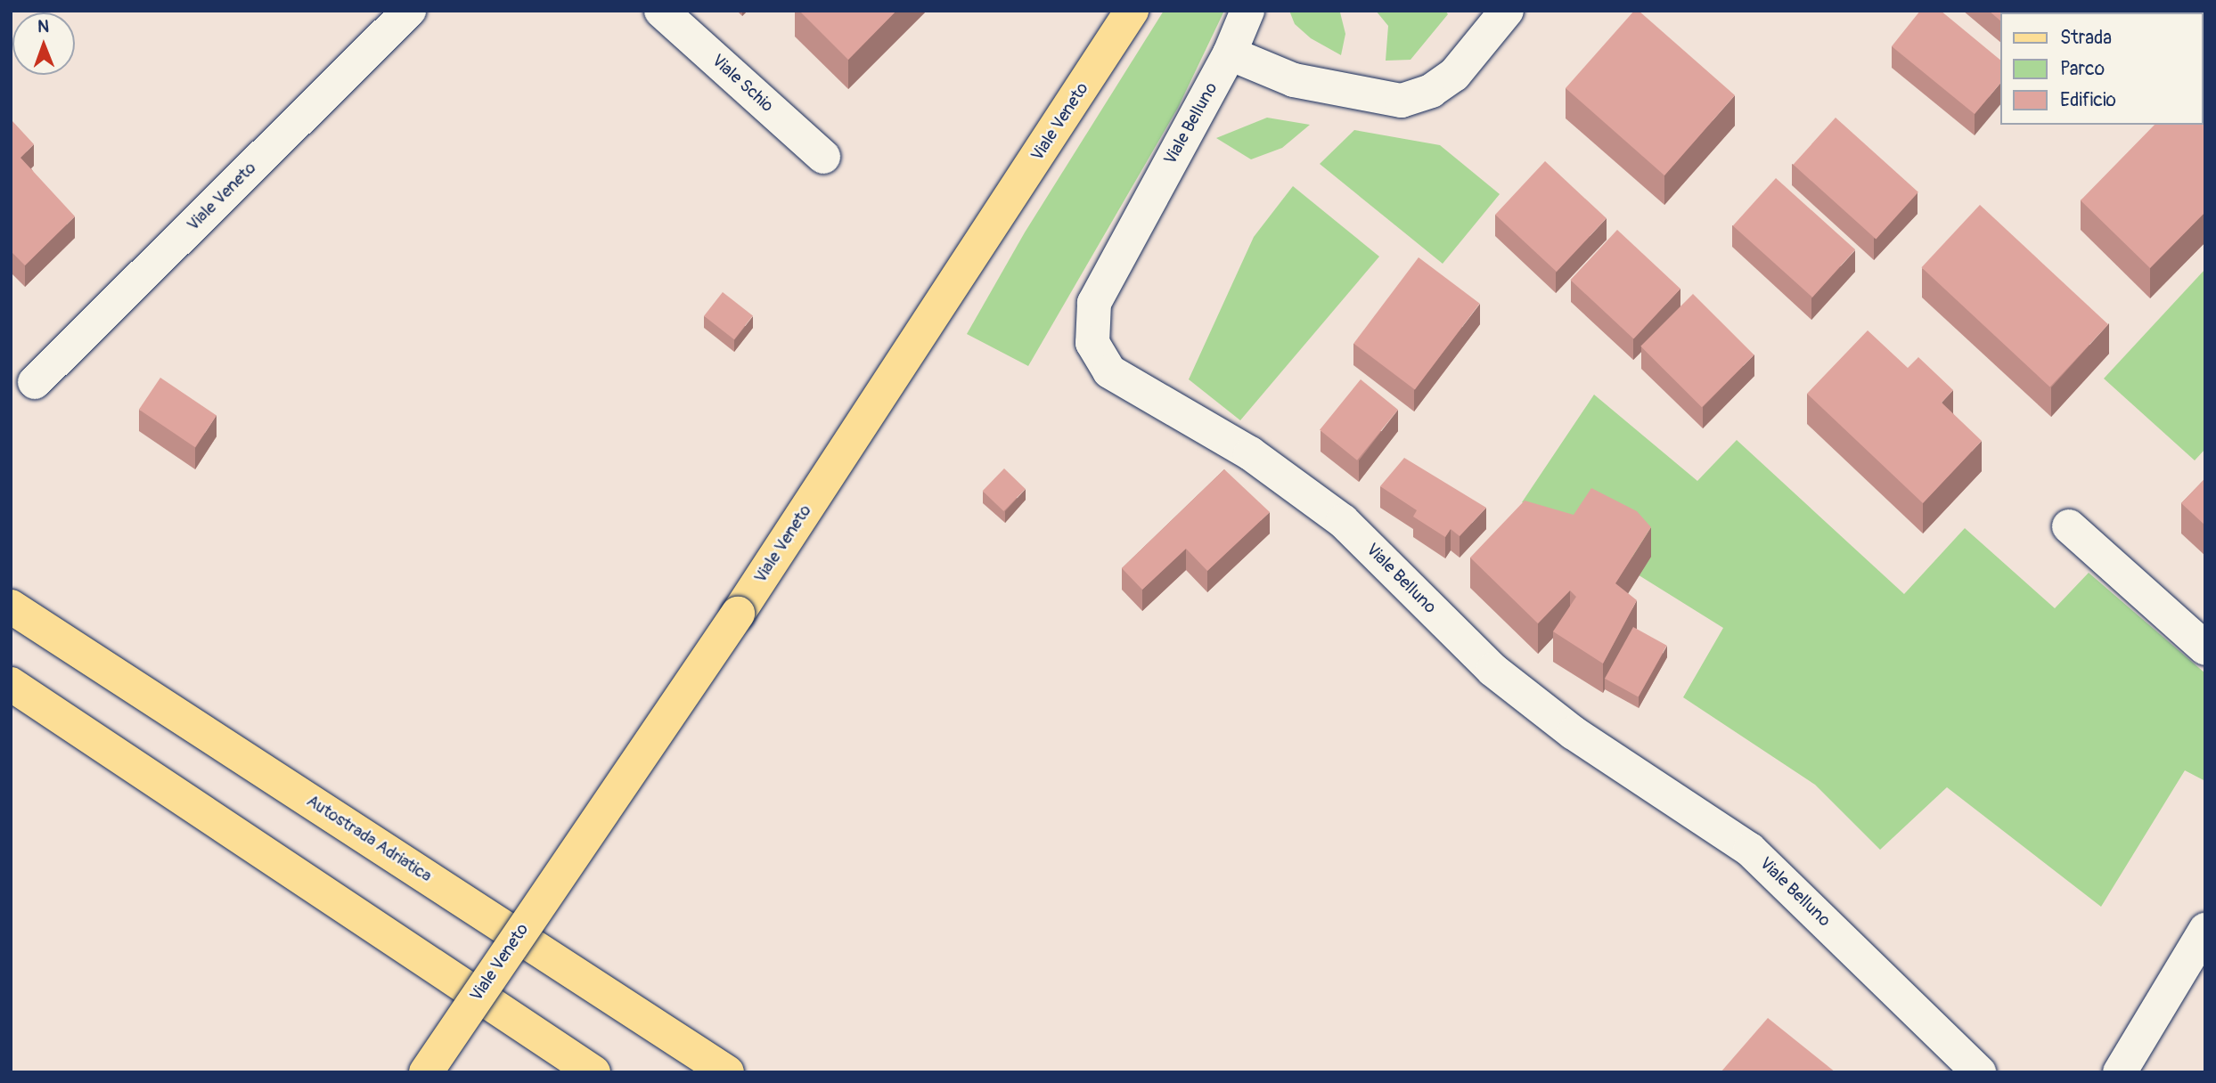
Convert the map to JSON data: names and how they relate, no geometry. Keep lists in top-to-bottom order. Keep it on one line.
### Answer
{"streets":{"main road":["Viale Veneto","Autostrada Adriatica"],"street":["Viale Schio","Viale Belluno"]},"legend":["Strada","Parco","Edificio"],"north":"top"}
